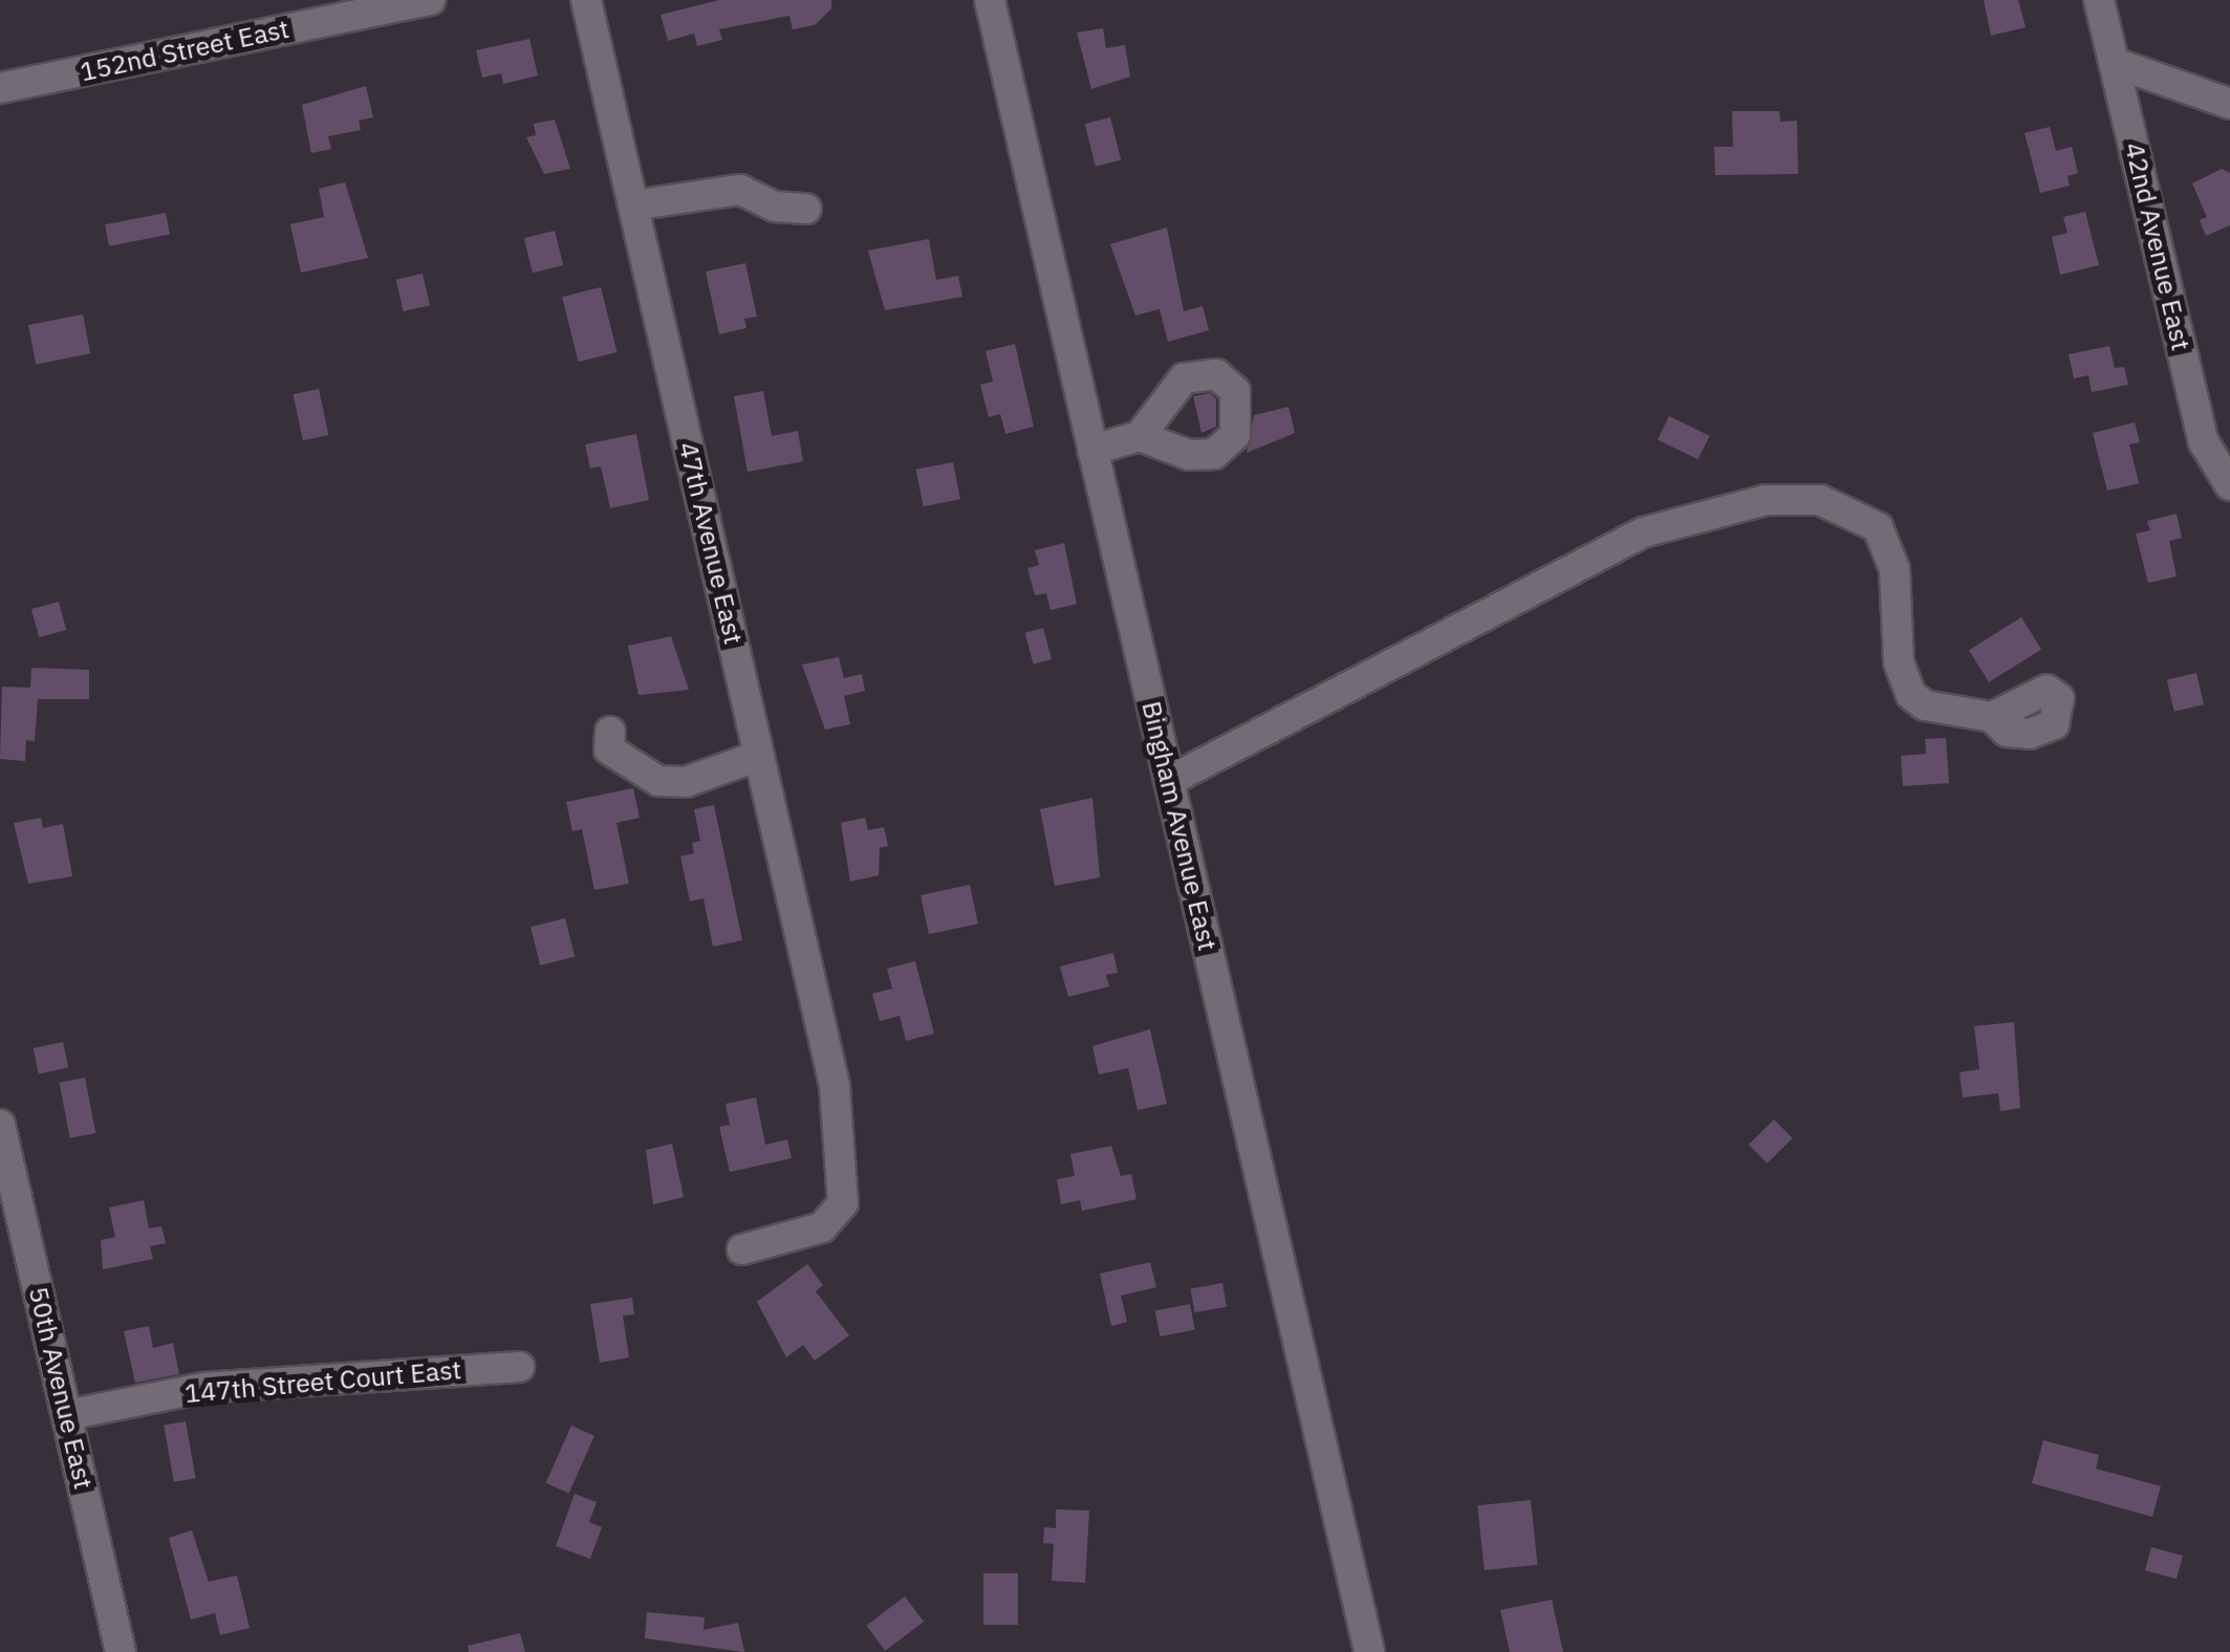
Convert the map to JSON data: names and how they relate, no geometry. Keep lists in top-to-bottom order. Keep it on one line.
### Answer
{"streets":{"street":["152nd Street East","42nd Avenue East","47th Avenue East","Bingham Avenue East","147th Street Court East","50th Avenue East"]},"crossings":[["147th Street Court East","50th Avenue East"]]}
